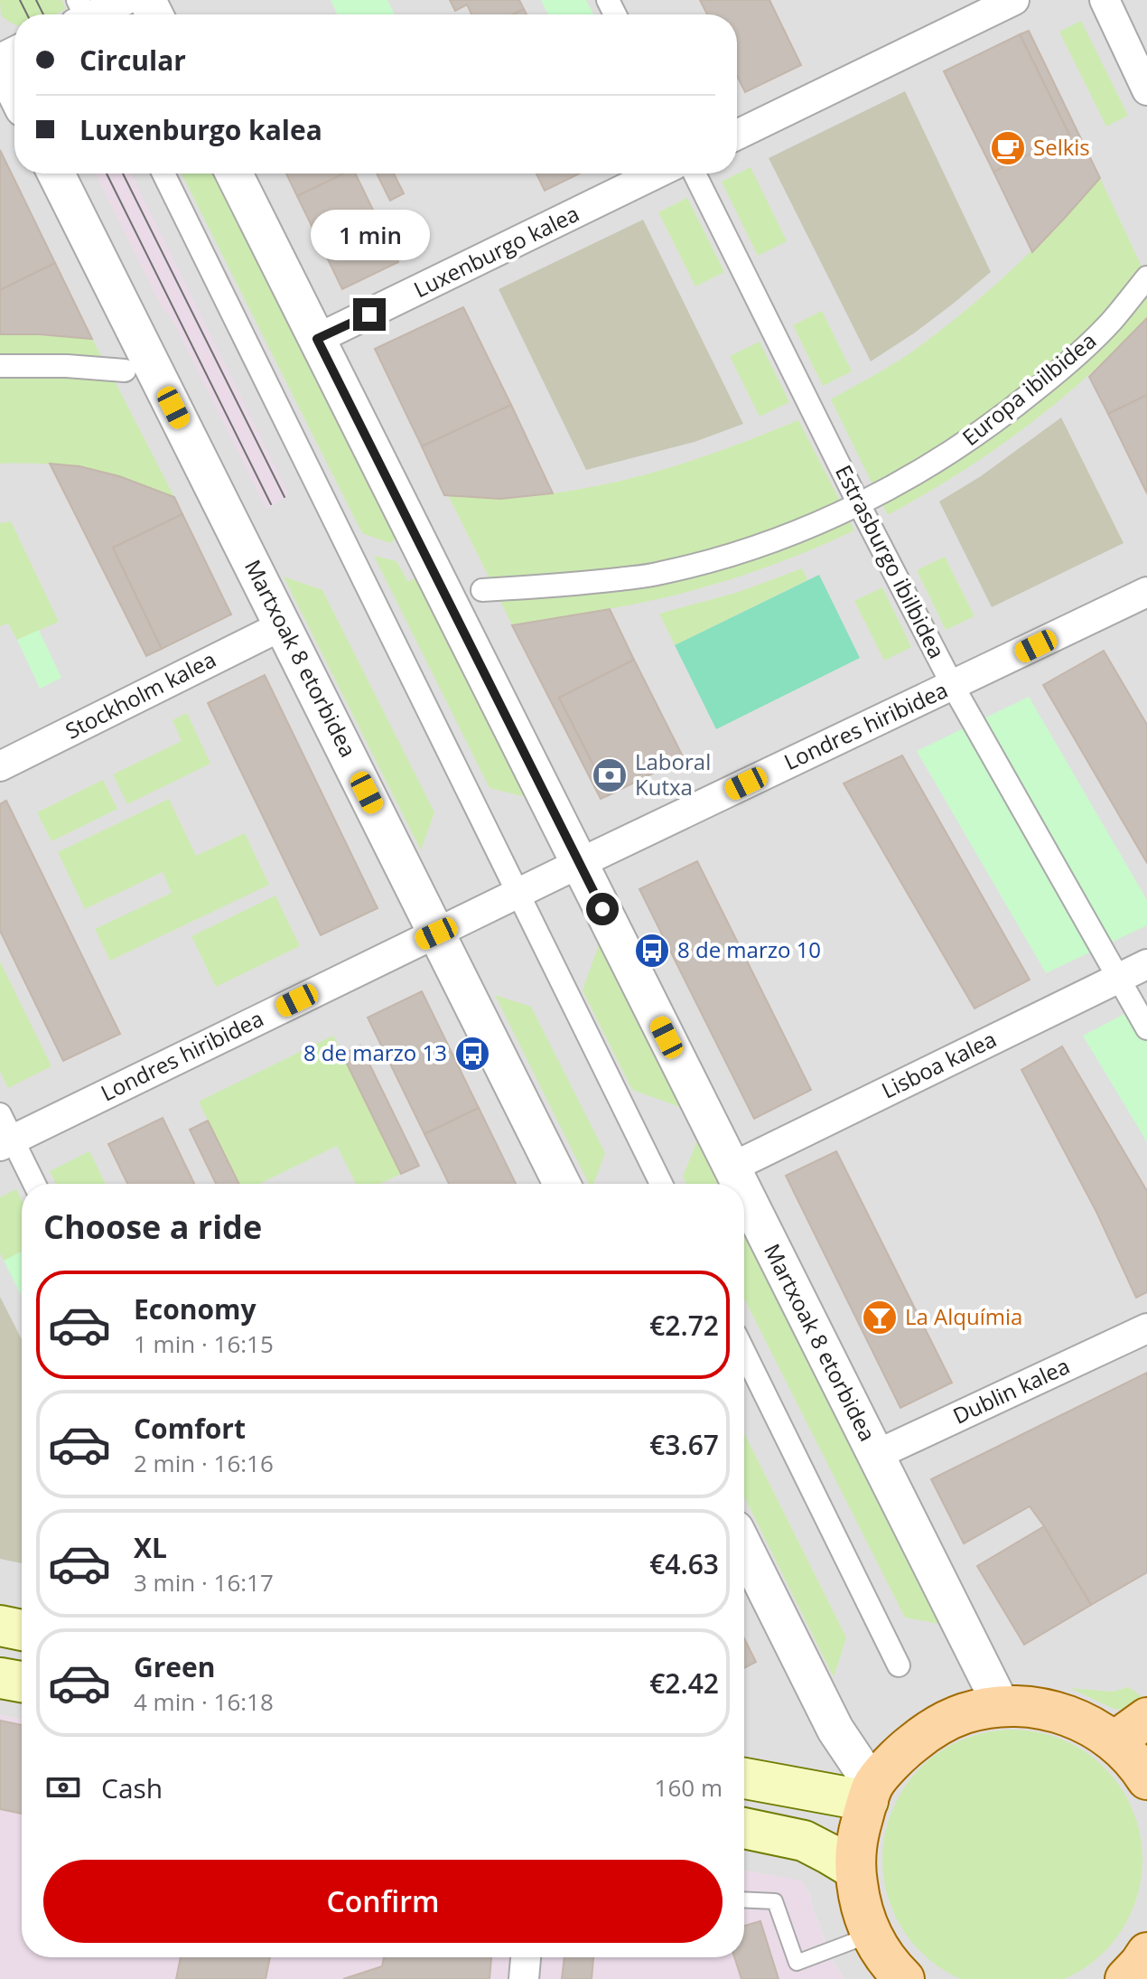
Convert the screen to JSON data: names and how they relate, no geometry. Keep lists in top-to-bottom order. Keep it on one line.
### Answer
{"streets":{"street":["Luxenburgo kalea","Europa ibilbidea","Estrasburgo ibilbidea","Martxoak 8 etorbidea","Stockholm kalea","Londres hiribidea","Lisboa kalea","Dublin kalea"]},"crossings":[["Luxenburgo kalea","Martxoak 8 etorbidea"],["Europa ibilbidea","Estrasburgo ibilbidea"],["Estrasburgo ibilbidea","Londres hiribidea"],["Estrasburgo ibilbidea","Lisboa kalea"],["Martxoak 8 etorbidea","Stockholm kalea"],["Martxoak 8 etorbidea","Londres hiribidea"],["Martxoak 8 etorbidea","Lisboa kalea"],["Martxoak 8 etorbidea","Dublin kalea"]],"places":{"cafe":["Selkis"],"bank":["Laboral Kutxa"],"bus stop":["8 de marzo 10","8 de marzo 13"],"bar":["La Alquímia"]},"page":{"banner":["Circular","Luxenburgo kalea"],"bubble":"1 min","heading":"Choose a ride","list":[{"name":"Economy","note":"1 min · 16:15","value":"€2.72"},{"name":"Comfort","note":"2 min · 16:16","value":"€3.67"},{"name":"XL","note":"3 min · 16:17","value":"€4.63"},{"name":"Green","note":"4 min · 16:18","value":"€2.42"}],"pay":["Cash","160 m"],"buttons":"Confirm"}}
